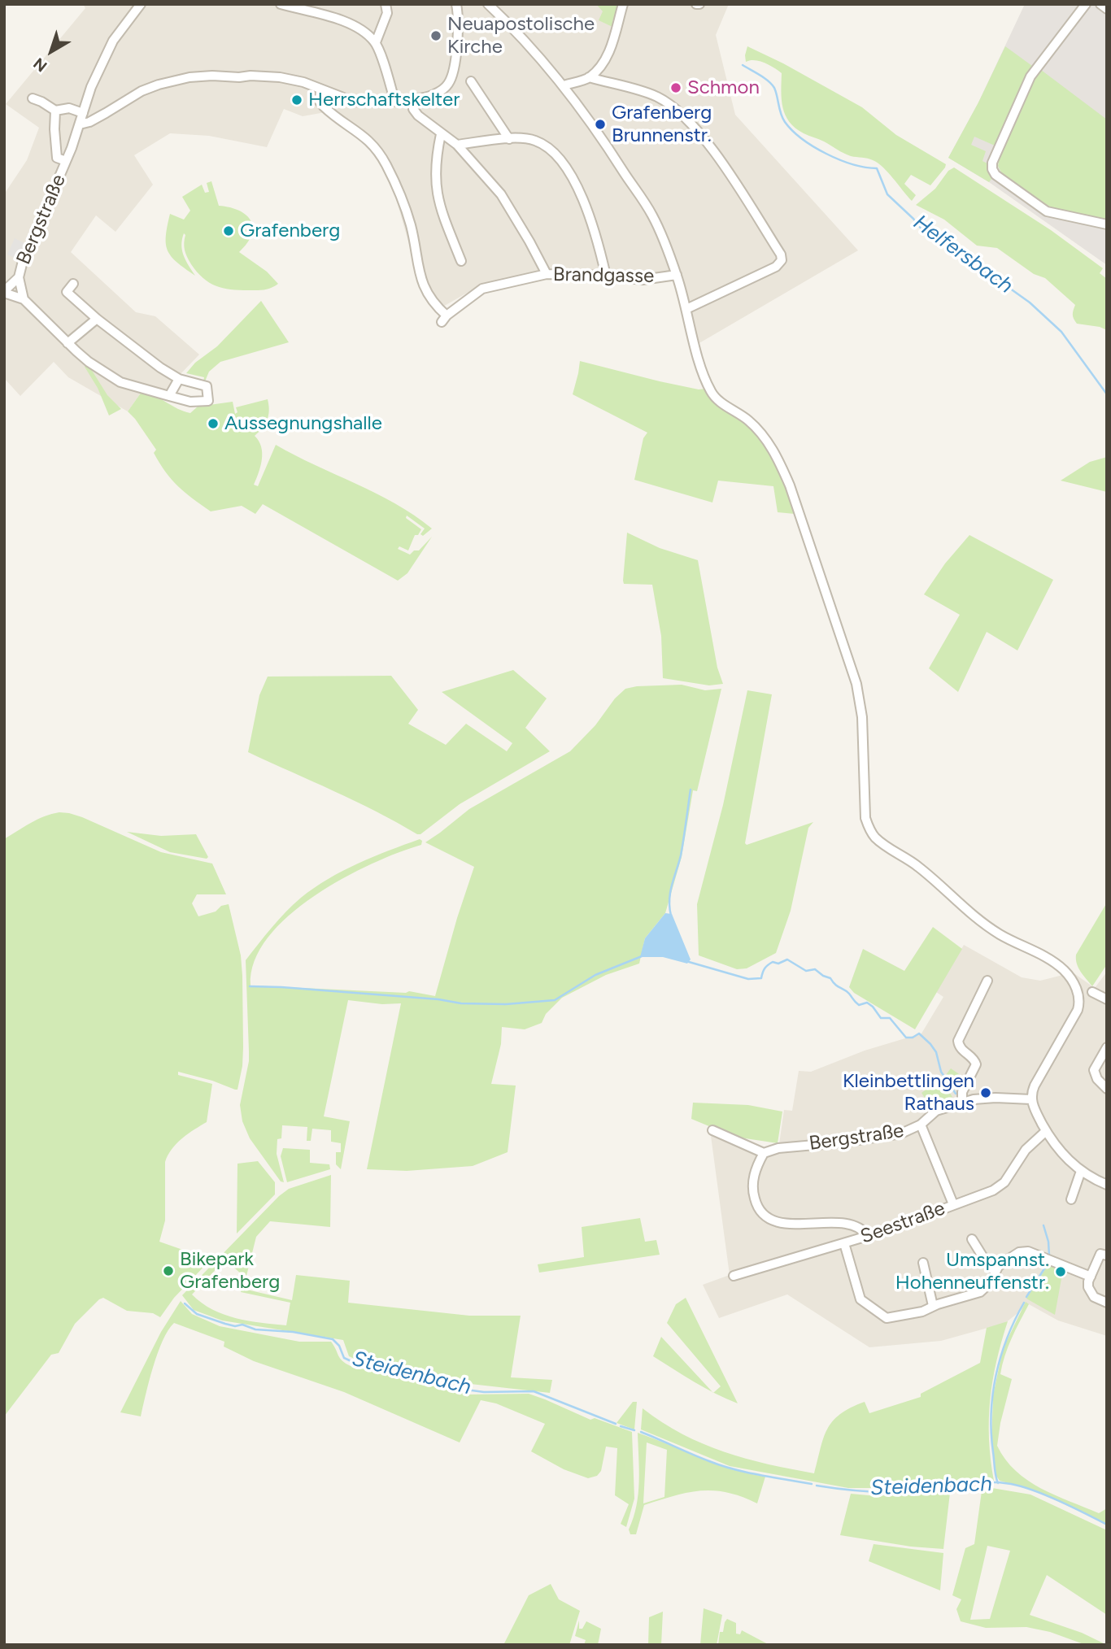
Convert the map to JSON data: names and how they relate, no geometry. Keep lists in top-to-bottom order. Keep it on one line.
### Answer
{"streets":{"street":["Bergstraße","Brandgasse","Seestraße"]},"water":["Helfersbach","Steidenbach"],"places":["Neuapostolische Kirche","Schmon","Herrschaftskelter","Grafenberg Brunnenstr.","Grafenberg","Aussegnungshalle","Kleinbettlingen Rathaus","Bikepark Grafenberg","Umspannst. Hohenneuffenstr."],"north":"bottom left"}
